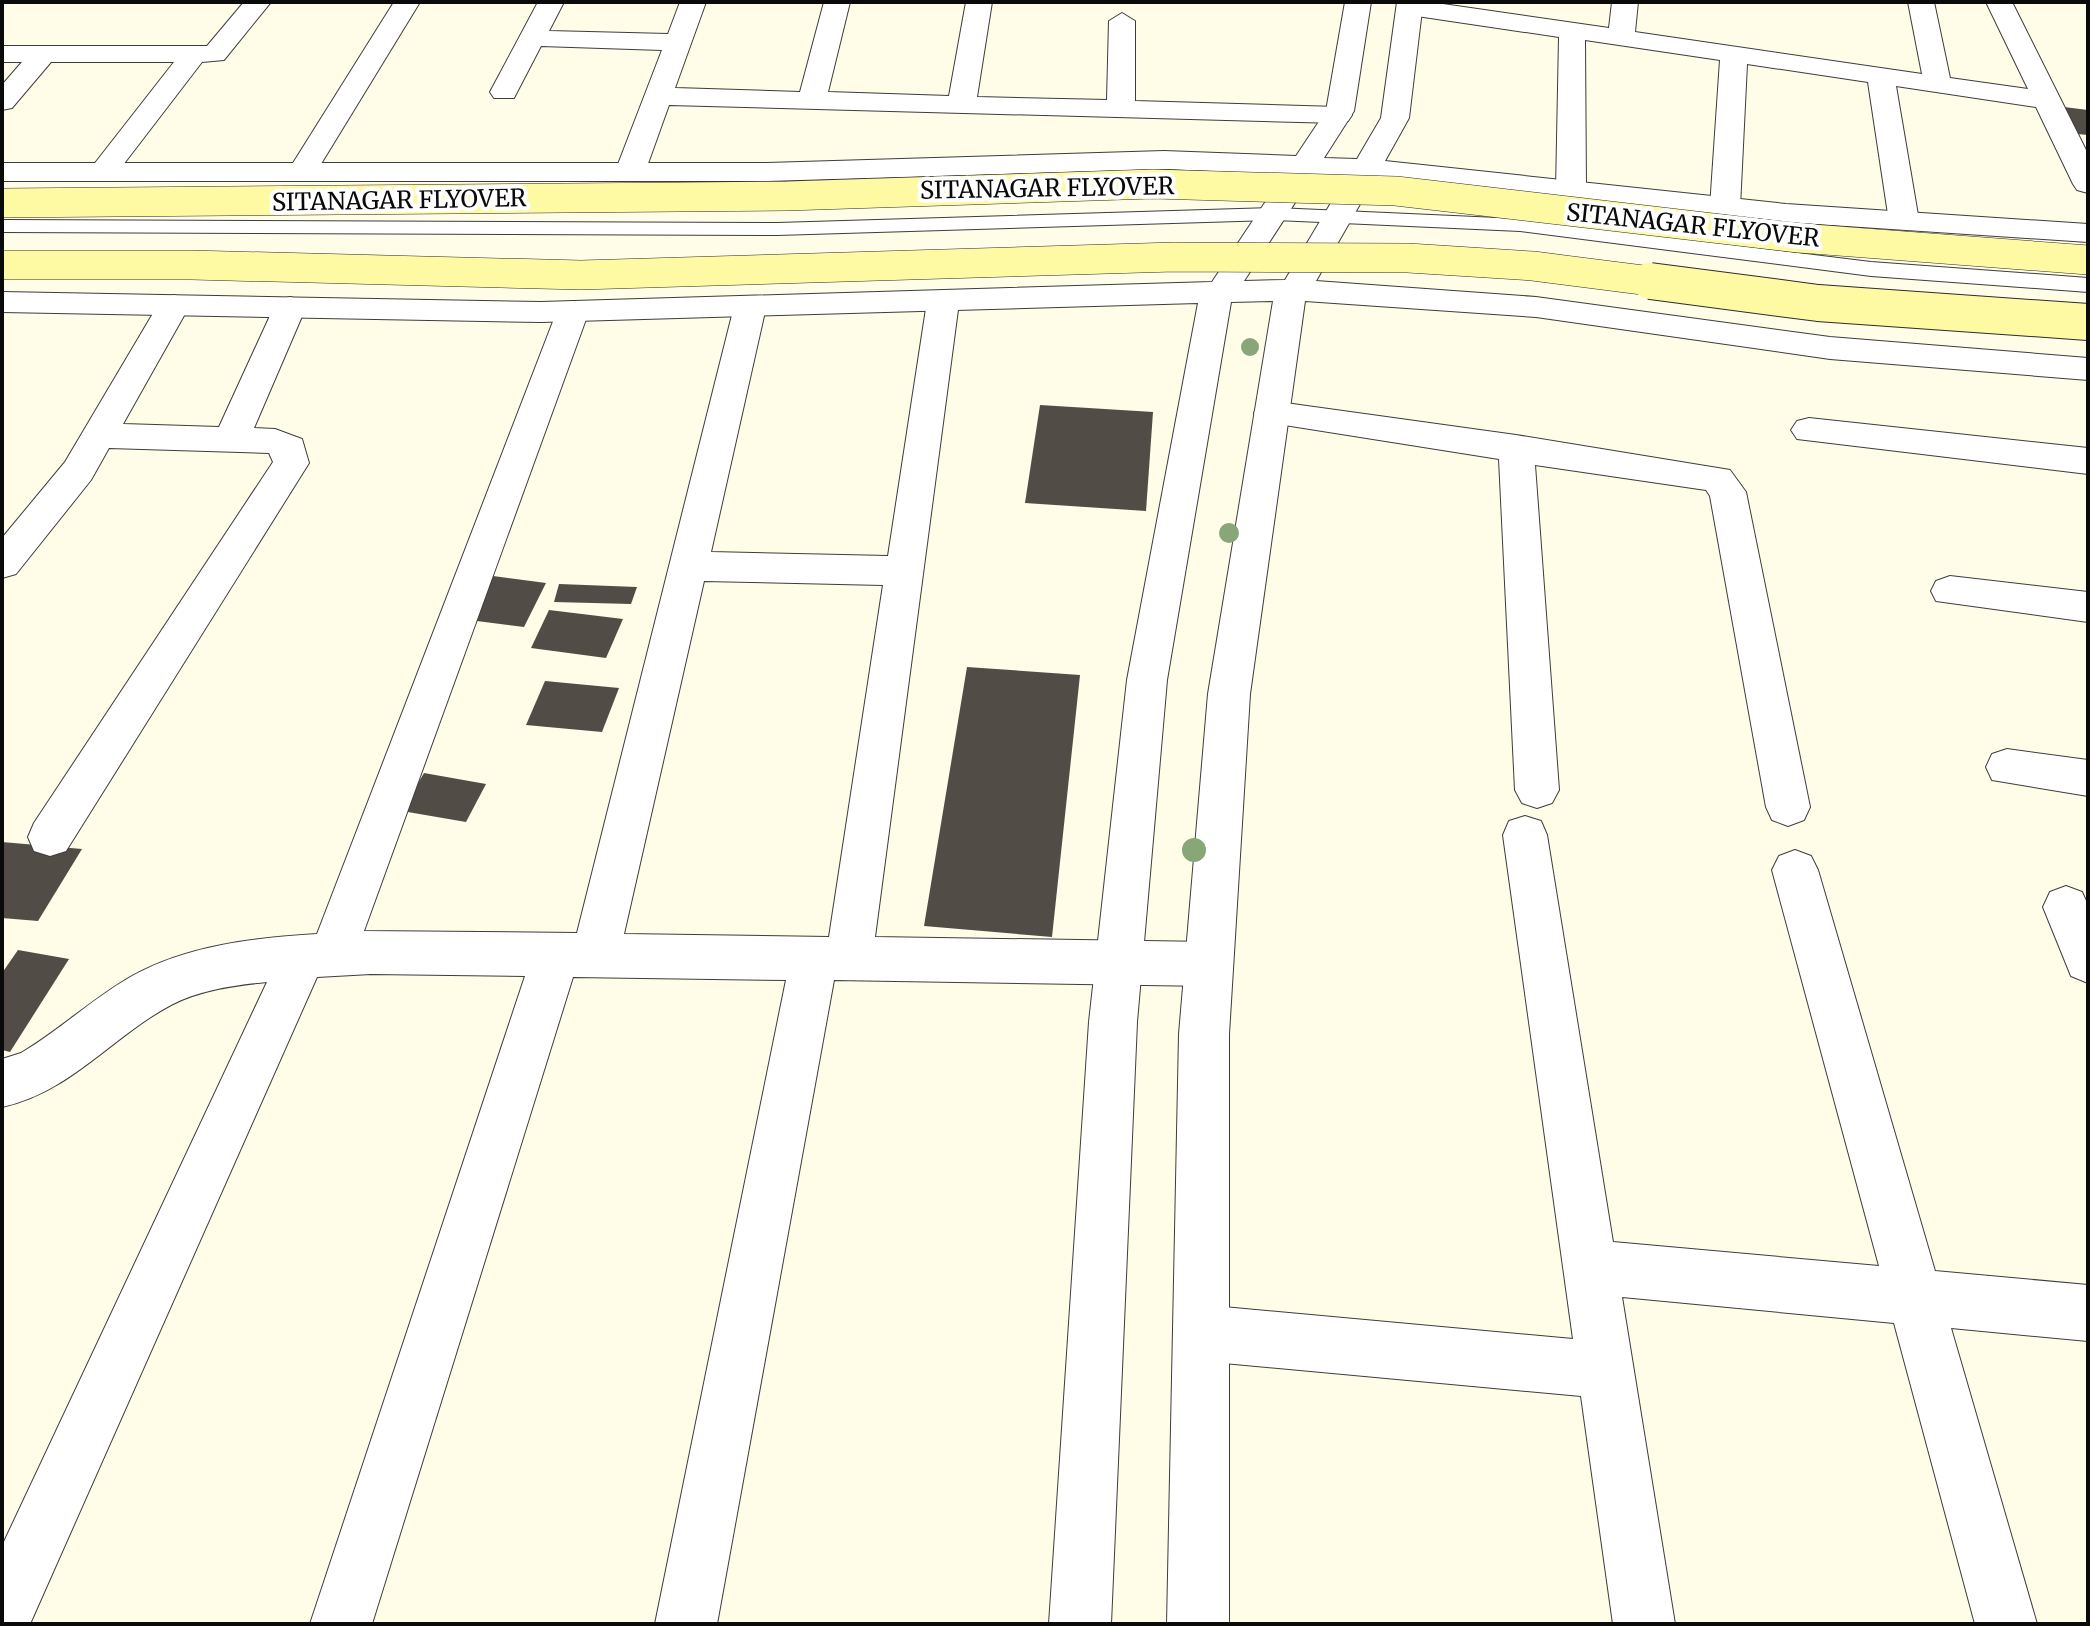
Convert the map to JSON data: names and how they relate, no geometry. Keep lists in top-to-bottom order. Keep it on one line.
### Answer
{"streets":{"main road":["SITANAGAR FLYOVER"]}}
